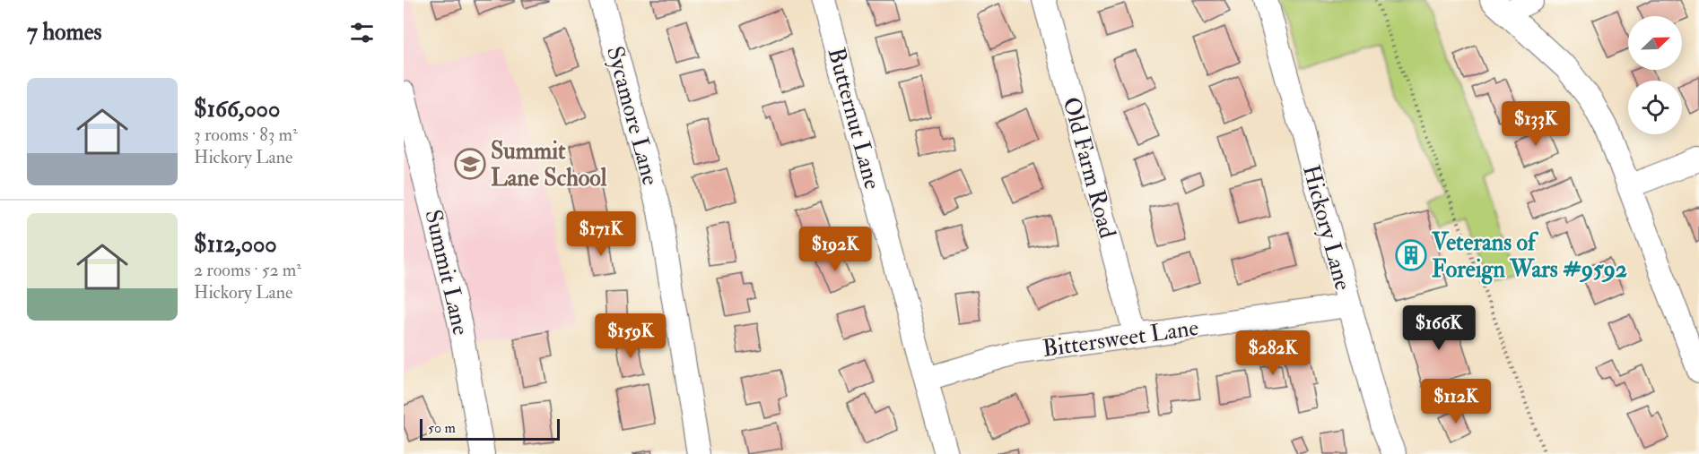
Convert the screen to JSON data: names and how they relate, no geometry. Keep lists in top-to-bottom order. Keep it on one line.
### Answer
{"streets":{"street":["Sycamore Lane","Butternut Lane","Old Farm Road","Hickory Lane","Summit Lane","Bittersweet Lane"]},"crossings":[["Butternut Lane","Bittersweet Lane"],["Old Farm Road","Bittersweet Lane"],["Hickory Lane","Bittersweet Lane"]],"places":{"school or university":["Summit Lane School"],"building":["Veterans of Foreign Wars #9592"]},"scale_bar":"50 m","north":"top right","page":{"heading":"7 homes","list":[{"name":"$166,000","note":"3 rooms · 83 m² · Hickory Lane"},{"name":"$112,000","note":"2 rooms · 52 m² · Hickory Lane"}],"price":["$133K","$171K","$192K","$166K","$159K","$282K","$112K"],"scale":"50 m"}}
